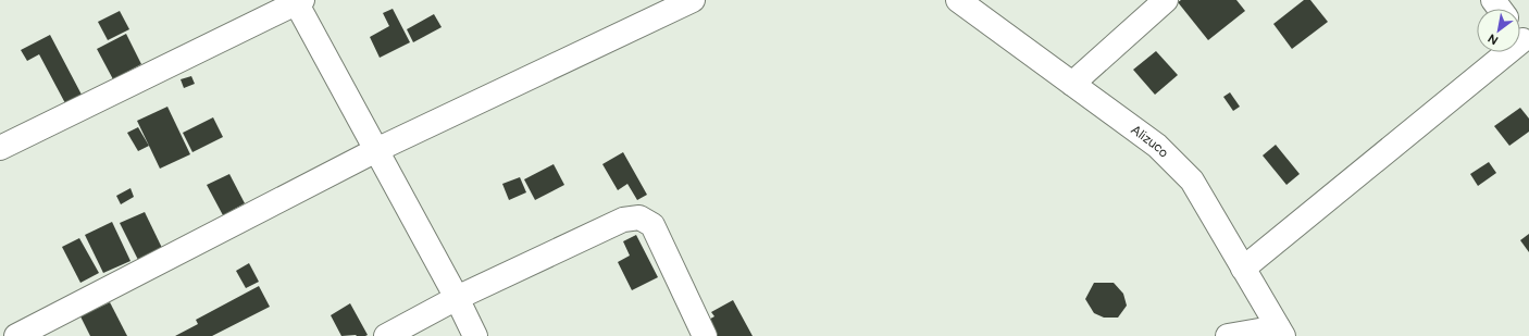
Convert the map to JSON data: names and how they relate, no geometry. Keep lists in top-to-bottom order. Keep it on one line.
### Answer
{"streets":{"street":["Alizuco"]},"north":"bottom left"}
